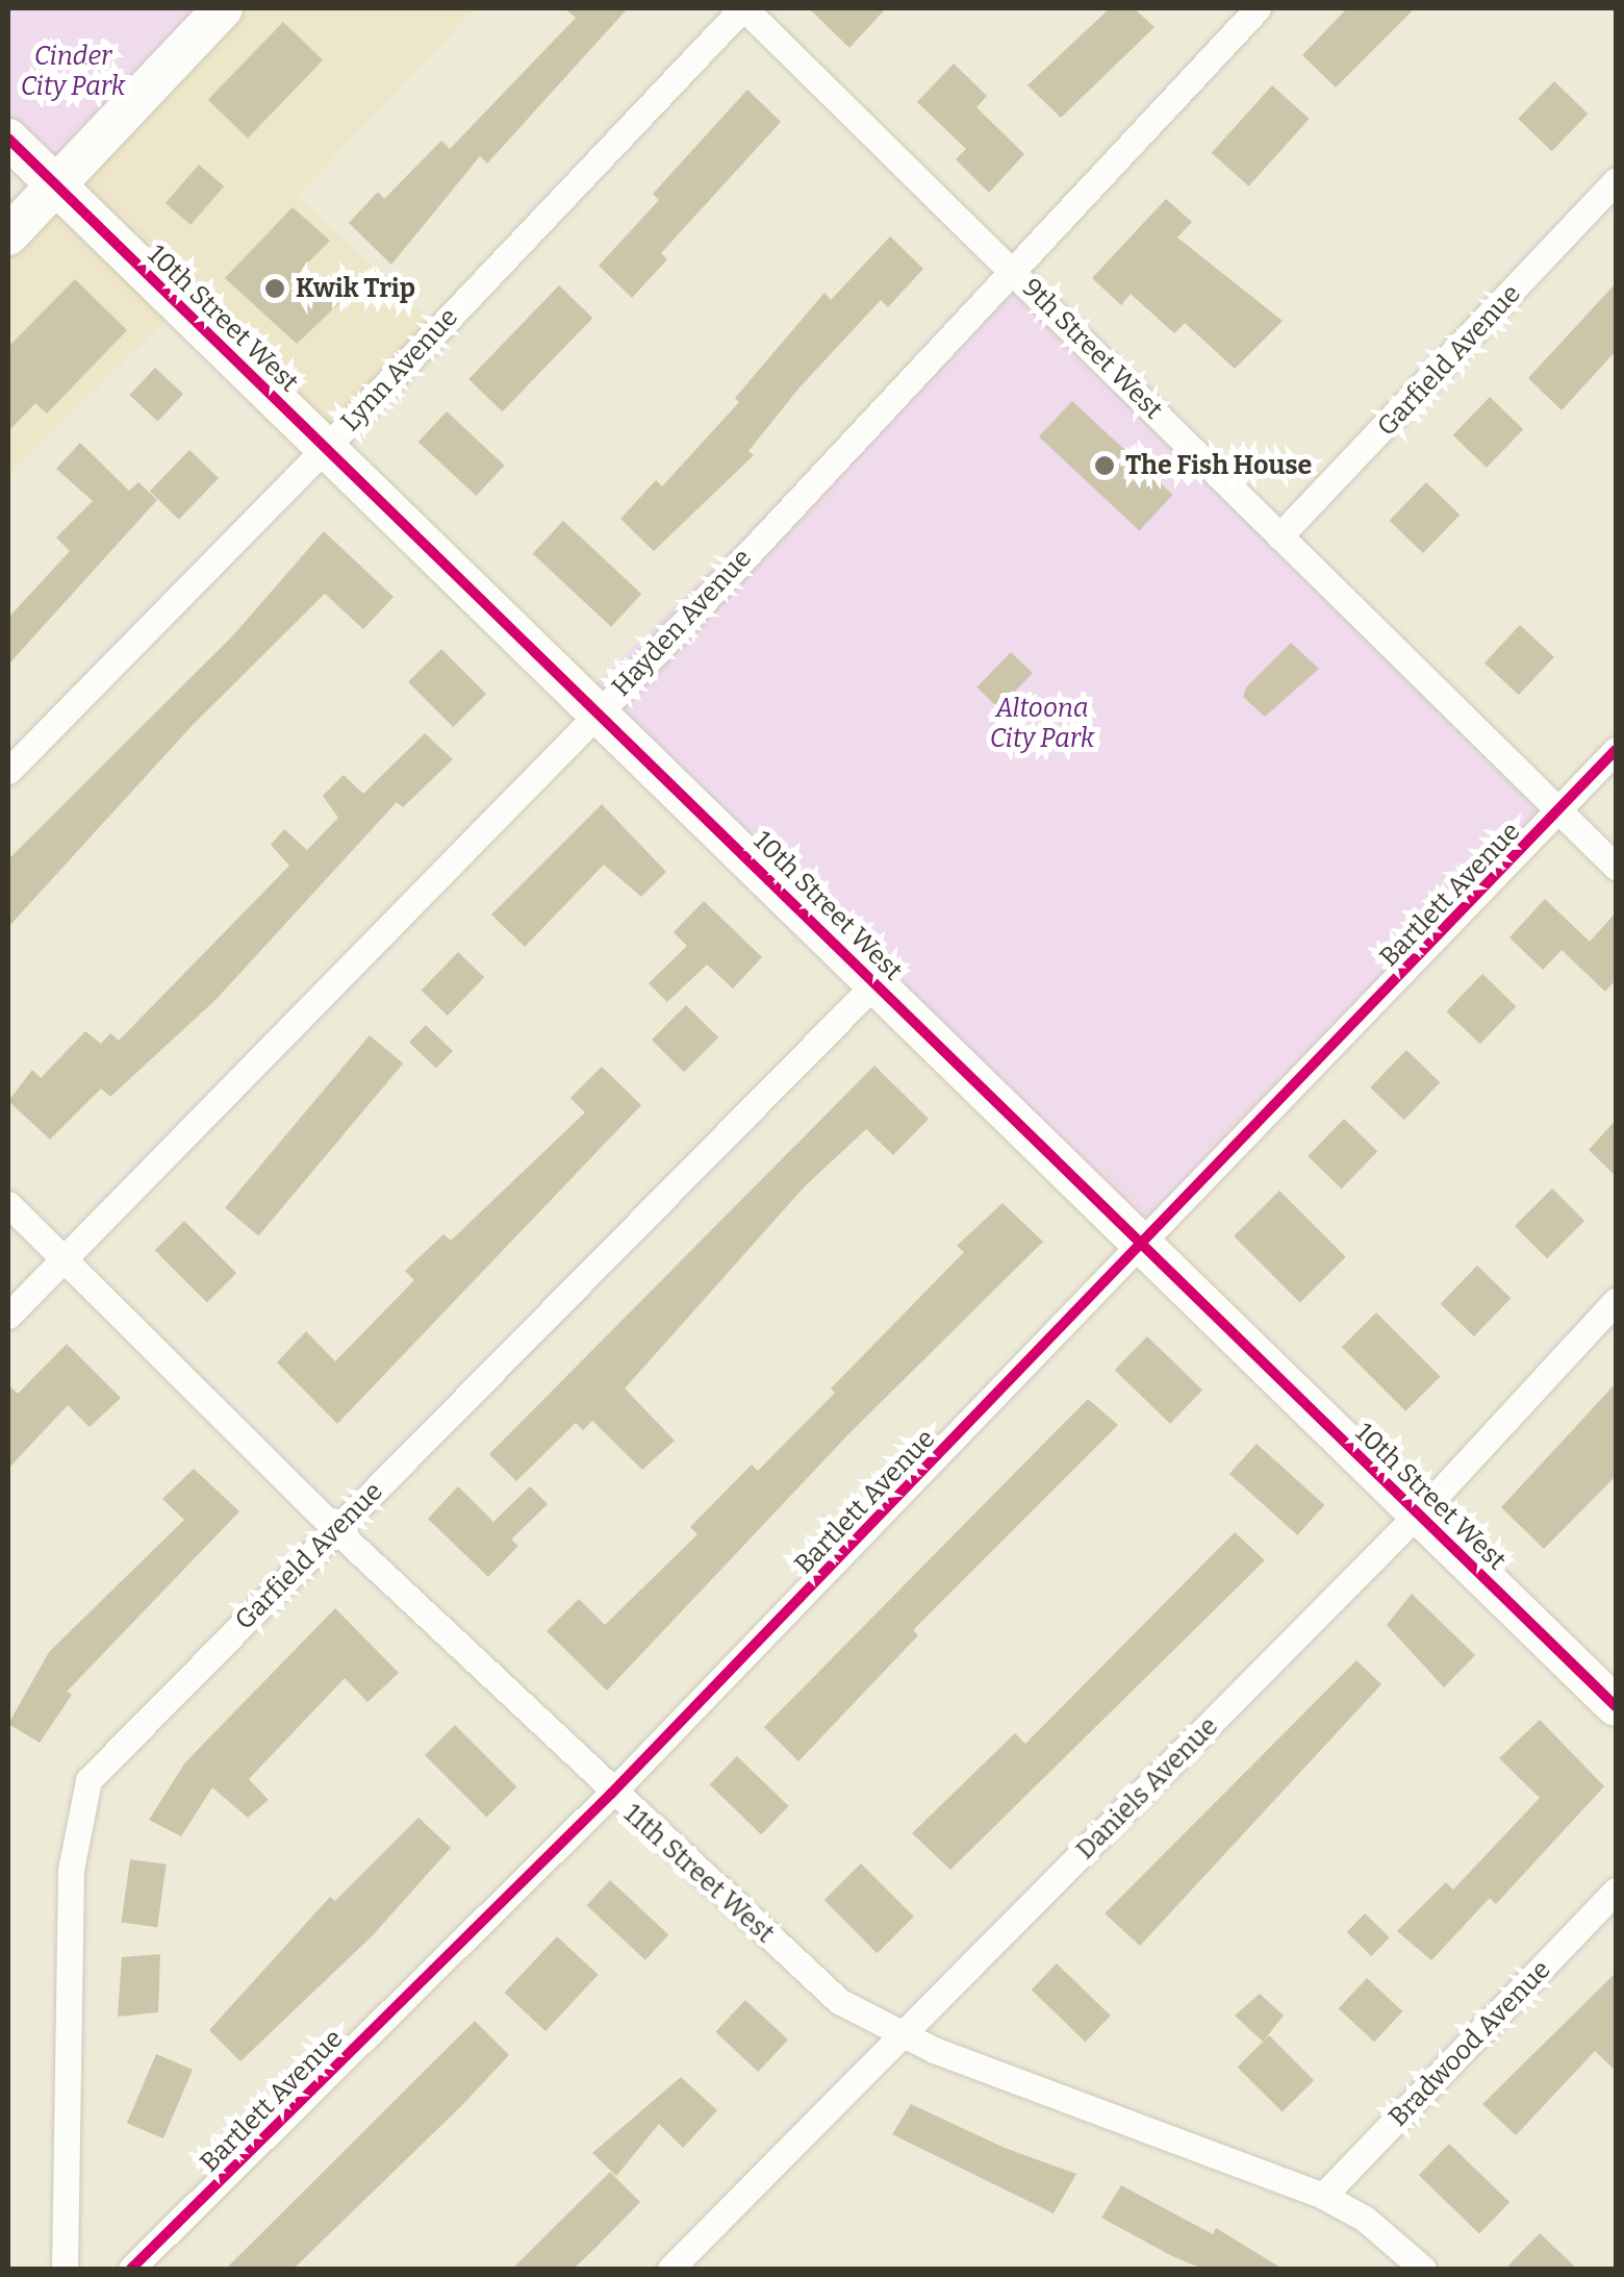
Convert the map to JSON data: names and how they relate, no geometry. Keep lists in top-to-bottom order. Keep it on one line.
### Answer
{"streets":{"street":["10th Street West","9th Street West","Garfield Avenue","Lynn Avenue","Hayden Avenue","Bartlett Avenue","Daniels Avenue","11th Street West","Bradwood Avenue"]},"crossings":[["10th Street West","Garfield Avenue"],["10th Street West","Lynn Avenue"],["10th Street West","Hayden Avenue"],["10th Street West","Bartlett Avenue"],["10th Street West","Daniels Avenue"],["9th Street West","Garfield Avenue"],["9th Street West","Lynn Avenue"],["9th Street West","Hayden Avenue"],["9th Street West","Bartlett Avenue"],["Garfield Avenue","11th Street West"],["Hayden Avenue","11th Street West"],["Bartlett Avenue","11th Street West"],["Daniels Avenue","11th Street West"],["11th Street West","Bradwood Avenue"]],"parks":["Cinder City Park","Altoona City Park"],"places":["Kwik Trip","The Fish House"]}
